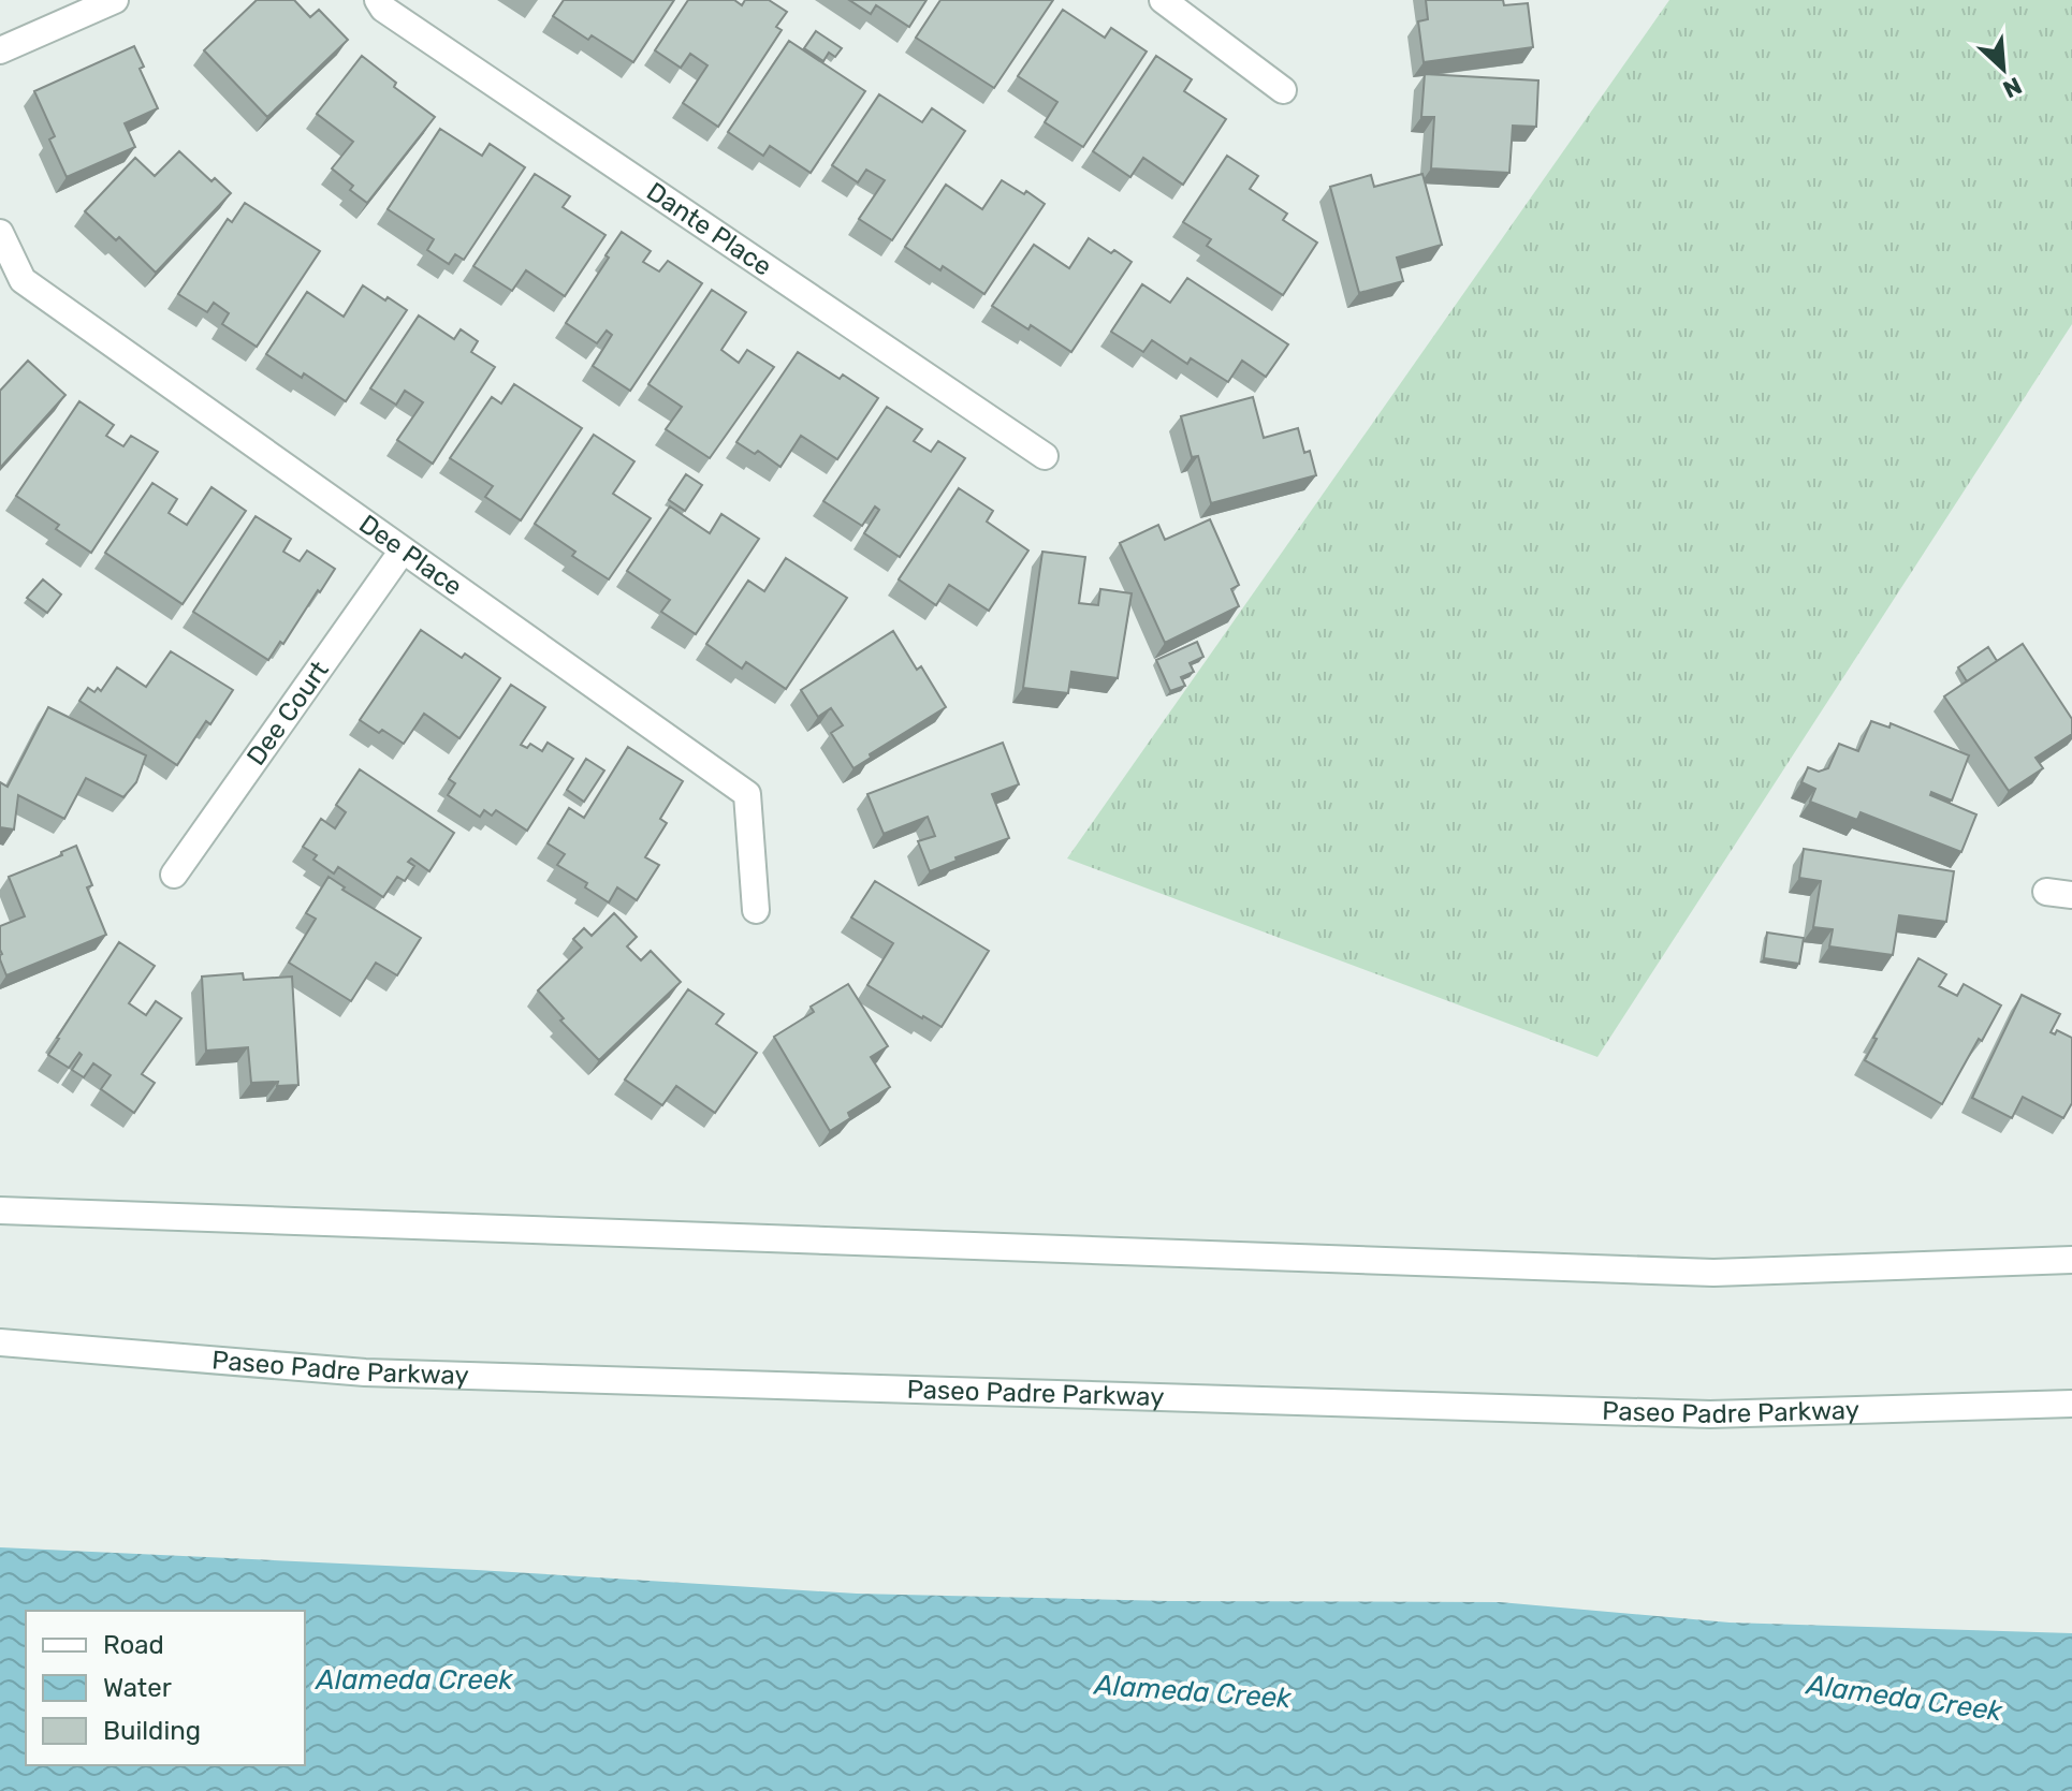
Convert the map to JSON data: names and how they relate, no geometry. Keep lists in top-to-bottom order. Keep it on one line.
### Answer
{"streets":{"main road":["Dante Place","Dee Place","Dee Court","Paseo Padre Parkway"]},"crossings":[["Dee Place","Dee Court"]],"water":["Alameda Creek"],"legend":["Road","Water","Building"],"north":"bottom right"}
